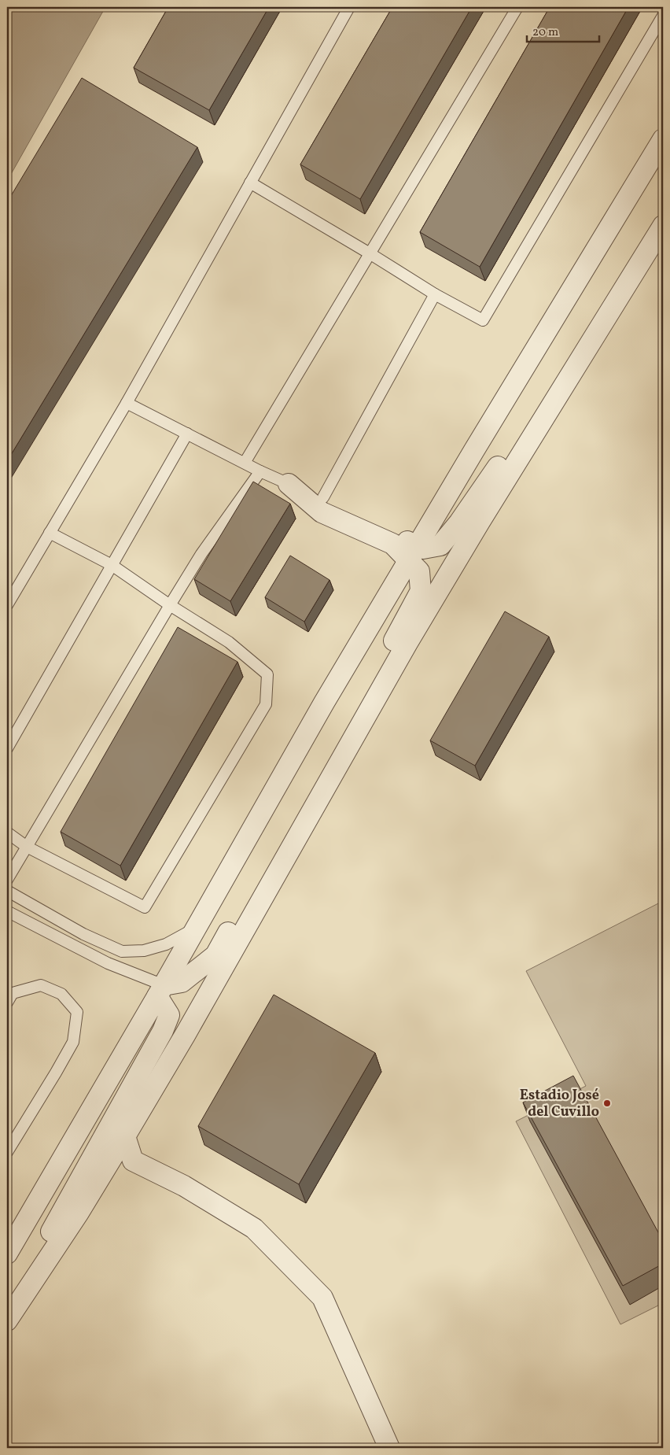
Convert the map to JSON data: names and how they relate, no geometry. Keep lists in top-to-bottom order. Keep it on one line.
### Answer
{"places":["Estadio José del Cuvillo"],"scale_bar":"20 m"}
